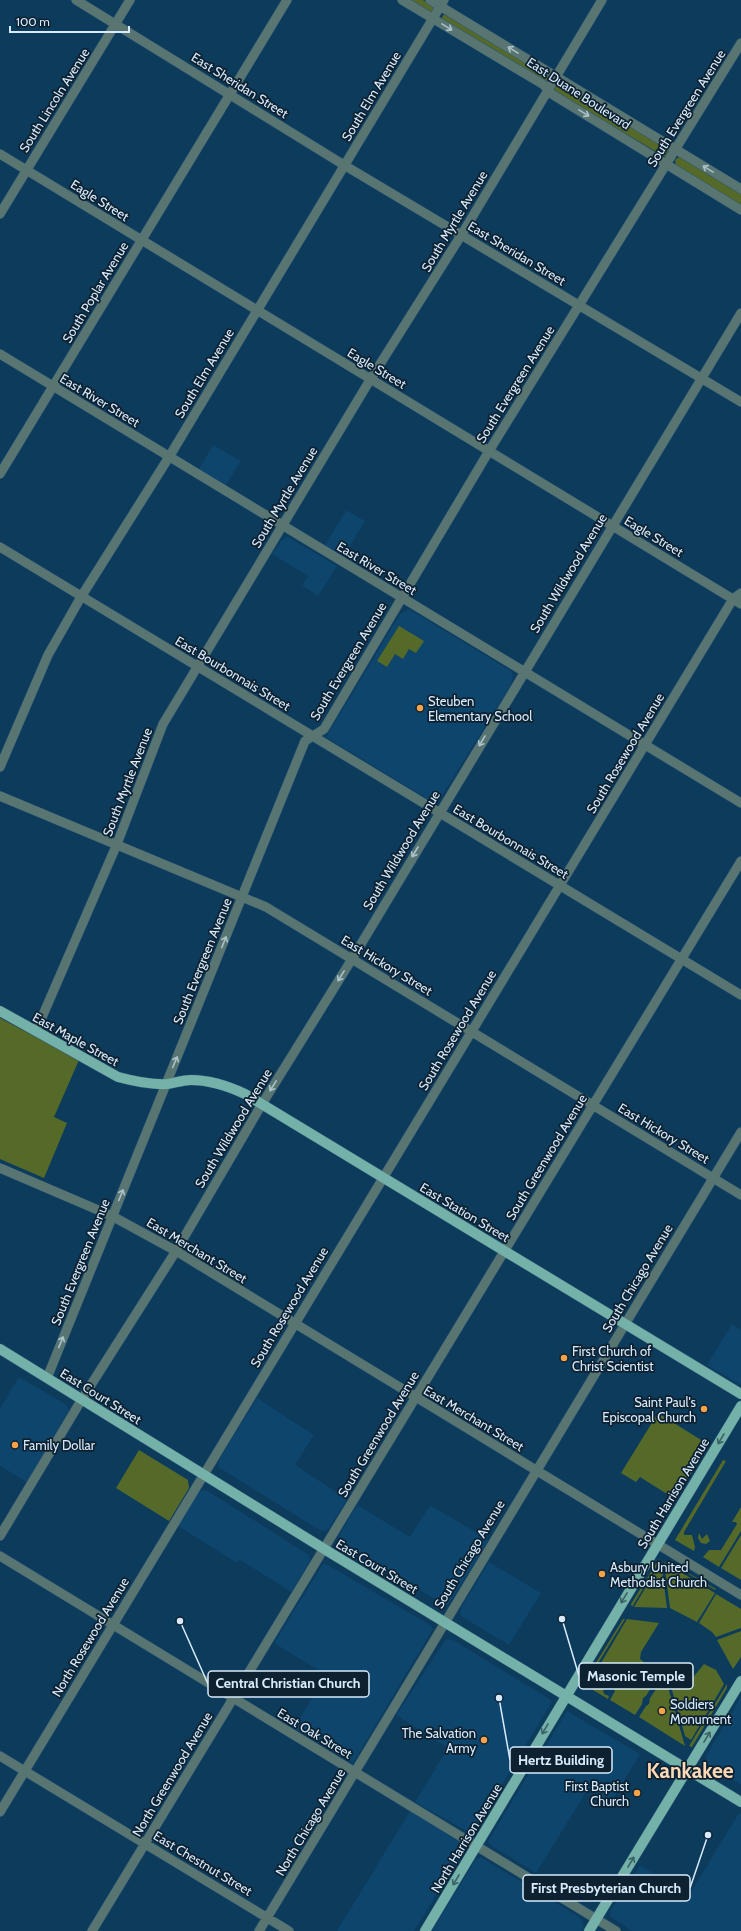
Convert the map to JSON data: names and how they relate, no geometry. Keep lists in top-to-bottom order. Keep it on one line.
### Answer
{"streets":{"main road":["East Maple Street","East Station Street","East Court Street","South Harrison Avenue","North Harrison Avenue"],"street":["East Sheridan Street","East Duane Boulevard","South Elm Avenue","South Lincoln Avenue","South Evergreen Avenue","Eagle Street","South Myrtle Avenue","South Poplar Avenue","East River Street","South Wildwood Avenue","East Bourbonnais Street","South Rosewood Avenue","East Hickory Street","South Greenwood Avenue","East Merchant Street","South Chicago Avenue","North Rosewood Avenue","East Oak Street","North Greenwood Avenue","North Chicago Avenue","East Chestnut Street"]},"crossings":[["East Sheridan Street","South Elm Avenue"],["East Sheridan Street","South Lincoln Avenue"],["East Sheridan Street","South Evergreen Avenue"],["East Sheridan Street","South Myrtle Avenue"],["East Sheridan Street","South Poplar Avenue"],["East Sheridan Street","South Wildwood Avenue"],["East Duane Boulevard","South Elm Avenue"],["East Duane Boulevard","South Evergreen Avenue"],["East Duane Boulevard","South Myrtle Avenue"],["South Elm Avenue","Eagle Street"],["South Elm Avenue","East River Street"],["South Elm Avenue","East Bourbonnais Street"],["South Lincoln Avenue","Eagle Street"],["South Evergreen Avenue","Eagle Street"],["South Evergreen Avenue","East River Street"],["South Evergreen Avenue","East Bourbonnais Street"],["South Evergreen Avenue","East Hickory Street"],["South Evergreen Avenue","East Maple Street"],["South Evergreen Avenue","East Station Street"],["South Evergreen Avenue","East Merchant Street"],["South Evergreen Avenue","East Court Street"],["Eagle Street","South Myrtle Avenue"],["Eagle Street","South Poplar Avenue"],["Eagle Street","South Wildwood Avenue"],["Eagle Street","South Rosewood Avenue"],["South Myrtle Avenue","East River Street"],["South Myrtle Avenue","East Bourbonnais Street"],["South Myrtle Avenue","East Hickory Street"],["South Myrtle Avenue","East Maple Street"],["South Poplar Avenue","East River Street"],["East River Street","South Wildwood Avenue"],["East River Street","South Rosewood Avenue"],["South Wildwood Avenue","East Bourbonnais Street"],["South Wildwood Avenue","East Hickory Street"],["South Wildwood Avenue","East Station Street"],["South Wildwood Avenue","East Merchant Street"],["South Wildwood Avenue","East Court Street"],["East Bourbonnais Street","South Rosewood Avenue"],["East Bourbonnais Street","South Greenwood Avenue"],["South Rosewood Avenue","East Hickory Street"],["South Rosewood Avenue","East Station Street"],["South Rosewood Avenue","East Merchant Street"],["South Rosewood Avenue","East Court Street"],["South Rosewood Avenue","North Rosewood Avenue"],["East Hickory Street","South Greenwood Avenue"],["East Hickory Street","South Chicago Avenue"],["East Maple Street","East Station Street"],["South Greenwood Avenue","East Station Street"],["South Greenwood Avenue","East Merchant Street"],["South Greenwood Avenue","East Court Street"],["South Greenwood Avenue","North Greenwood Avenue"],["East Station Street","South Chicago Avenue"],["East Merchant Street","South Chicago Avenue"],["East Merchant Street","South Harrison Avenue"],["South Chicago Avenue","East Court Street"],["South Chicago Avenue","North Chicago Avenue"],["East Court Street","South Harrison Avenue"],["East Court Street","North Rosewood Avenue"],["East Court Street","North Greenwood Avenue"],["East Court Street","North Chicago Avenue"],["East Court Street","North Harrison Avenue"],["South Harrison Avenue","North Harrison Avenue"],["North Rosewood Avenue","East Oak Street"],["North Rosewood Avenue","East Chestnut Street"],["East Oak Street","North Greenwood Avenue"],["East Oak Street","North Chicago Avenue"],["East Oak Street","North Harrison Avenue"],["North Greenwood Avenue","East Chestnut Street"],["North Chicago Avenue","East Chestnut Street"]],"one_way":["South Wildwood Avenue","South Harrison Avenue","North Harrison Avenue"],"districts":["Kankakee"],"places":["Steuben Elementary School","First Church of Christ Scientist","Saint Paul's Episcopal Church","Family Dollar","Asbury United Methodist Church","Masonic Temple","Central Christian Church","Hertz Building","Soldiers Monument","The Salvation Army","First Baptist Church","First Presbyterian Church"],"scale_bar":"100 m"}
